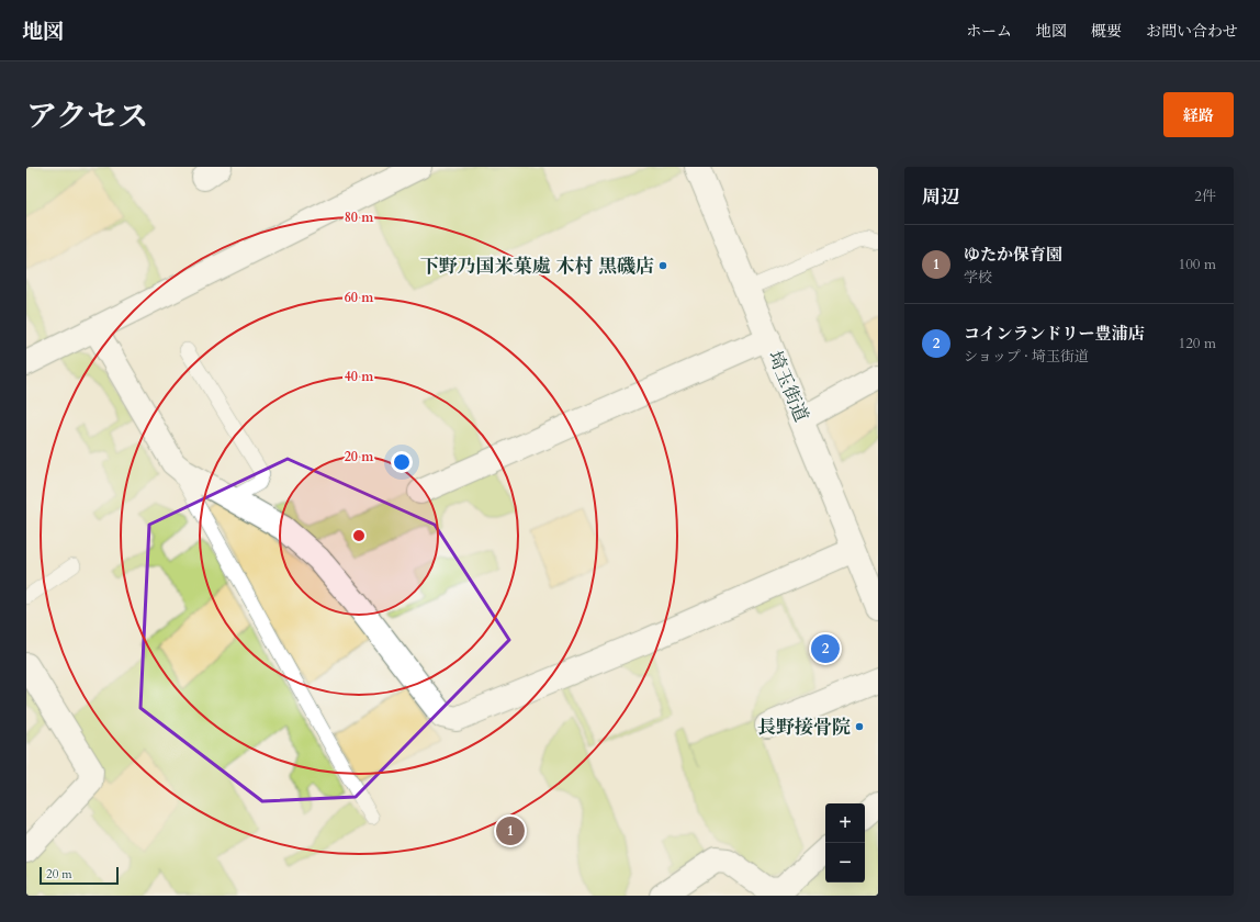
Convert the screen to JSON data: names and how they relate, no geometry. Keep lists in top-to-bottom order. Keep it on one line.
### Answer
{"streets":{"street":["埼玉街道"]},"places":["下野乃国米菓處 木村 黒磯店","長野接骨院"],"scale_bar":"20 m","page":{"header":"地図","nav":["ホーム","地図","概要","お問い合わせ"],"title":"アクセス","buttons":"経路","heading":["周辺","2件"],"list":[{"mark":"1","name":"ゆたか保育園","note":"学校","value":"100 m"},{"mark":"2","name":"コインランドリー豊浦店","note":"ショップ · 埼玉街道","value":"120 m"}],"pins":["2","1"],"map_buttons":["+","−"],"scale":"20 m"},"rings":["80 m","60 m","40 m","20 m"]}
